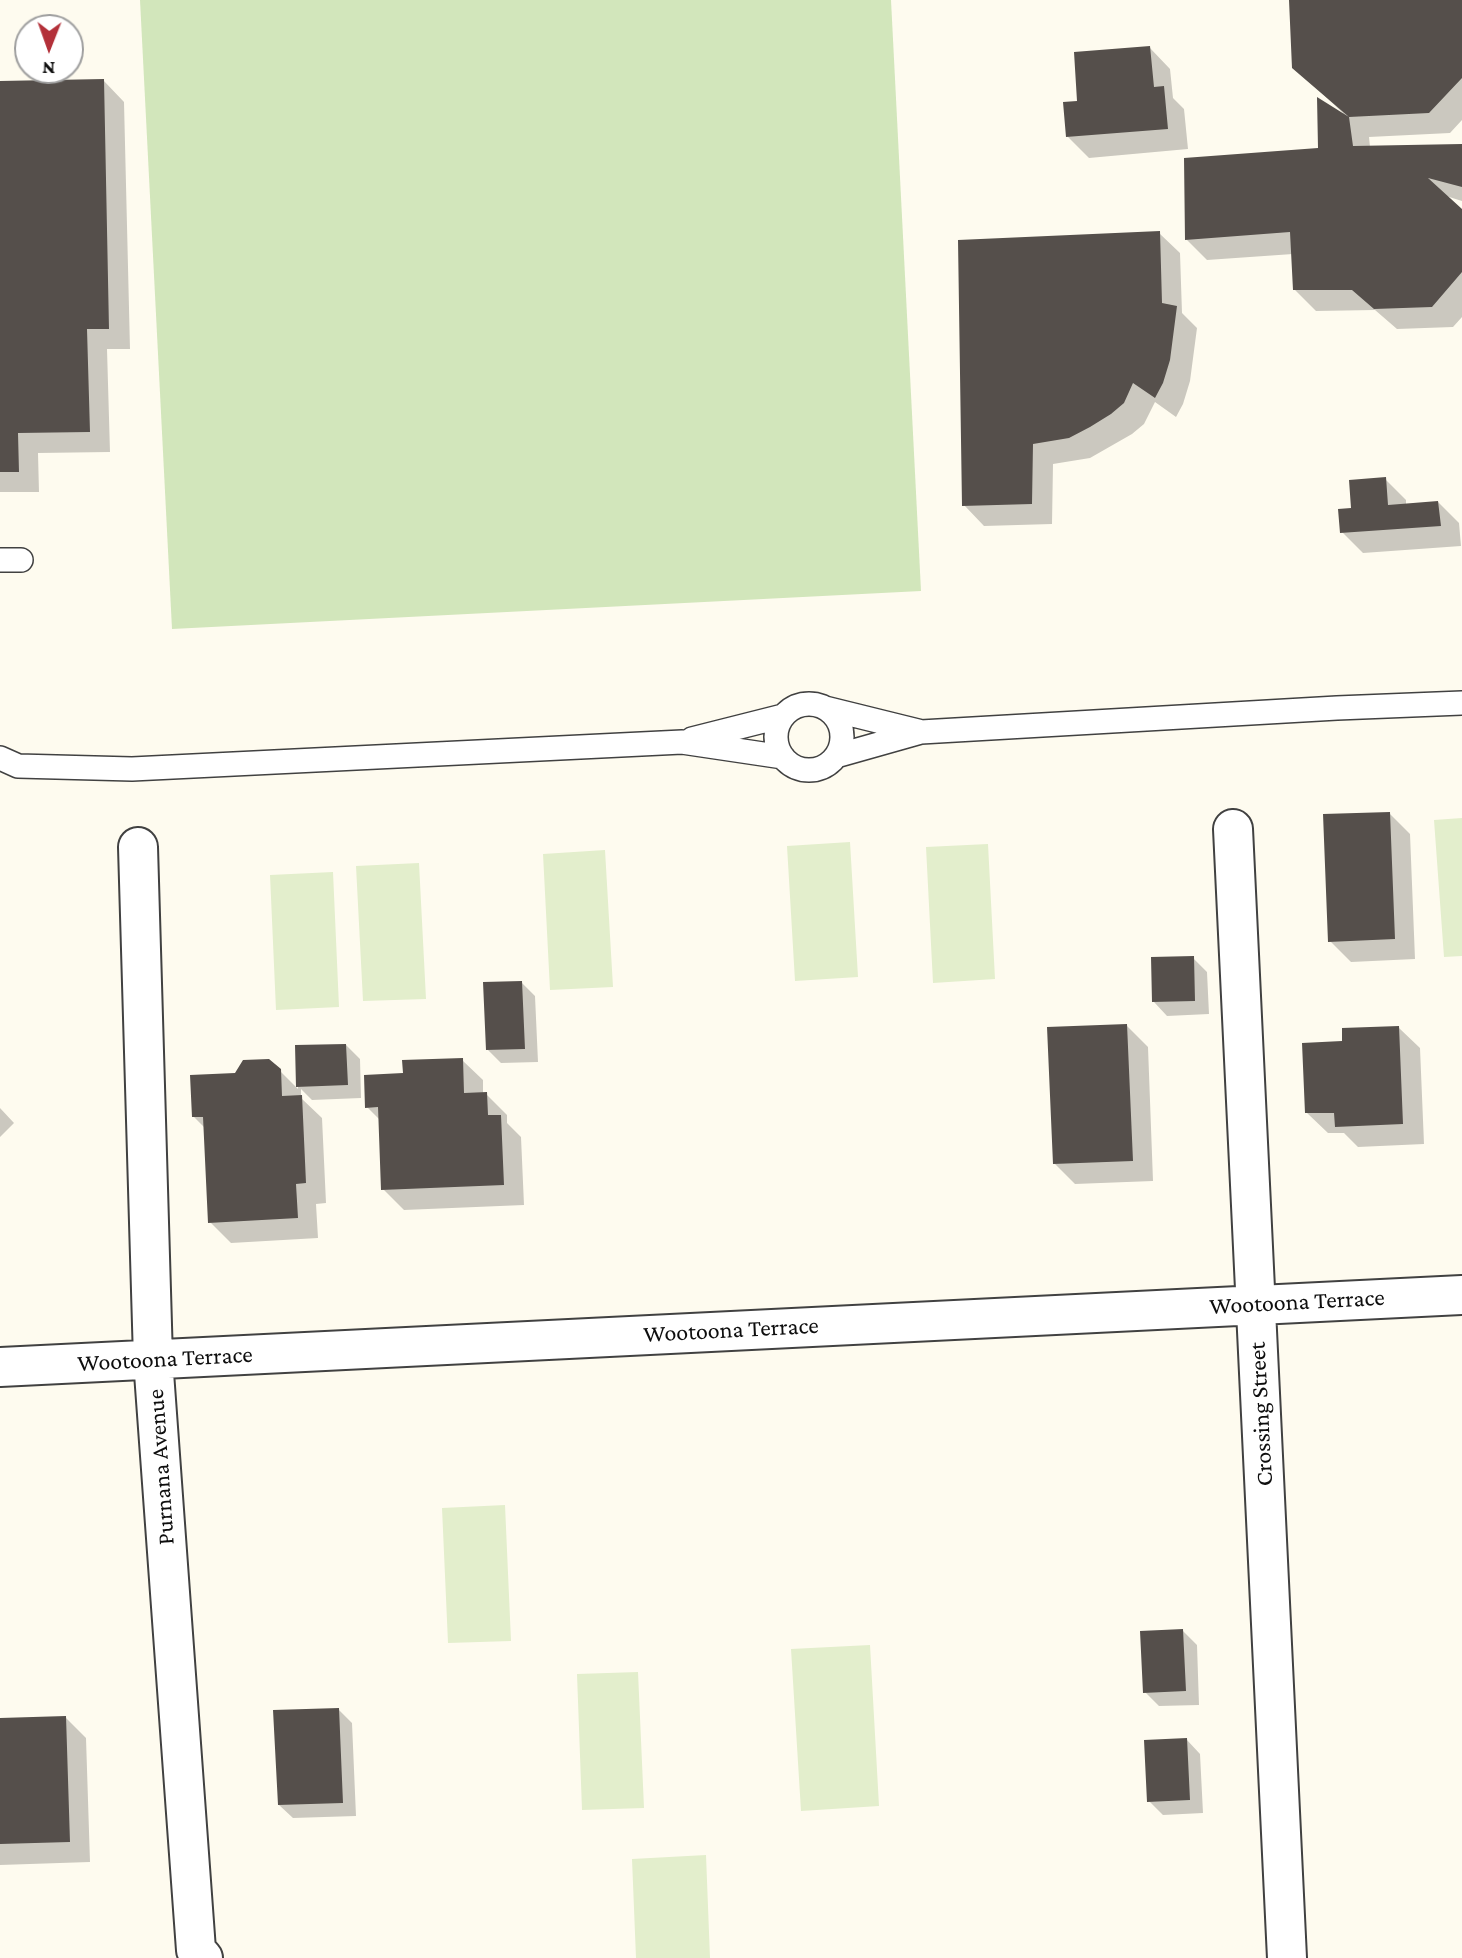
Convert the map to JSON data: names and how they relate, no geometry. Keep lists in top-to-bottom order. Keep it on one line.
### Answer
{"streets":{"street":["Wootoona Terrace","Crossing Street","Purnana Avenue"]},"crossings":[["Wootoona Terrace","Crossing Street"],["Wootoona Terrace","Purnana Avenue"]],"north":"bottom"}
